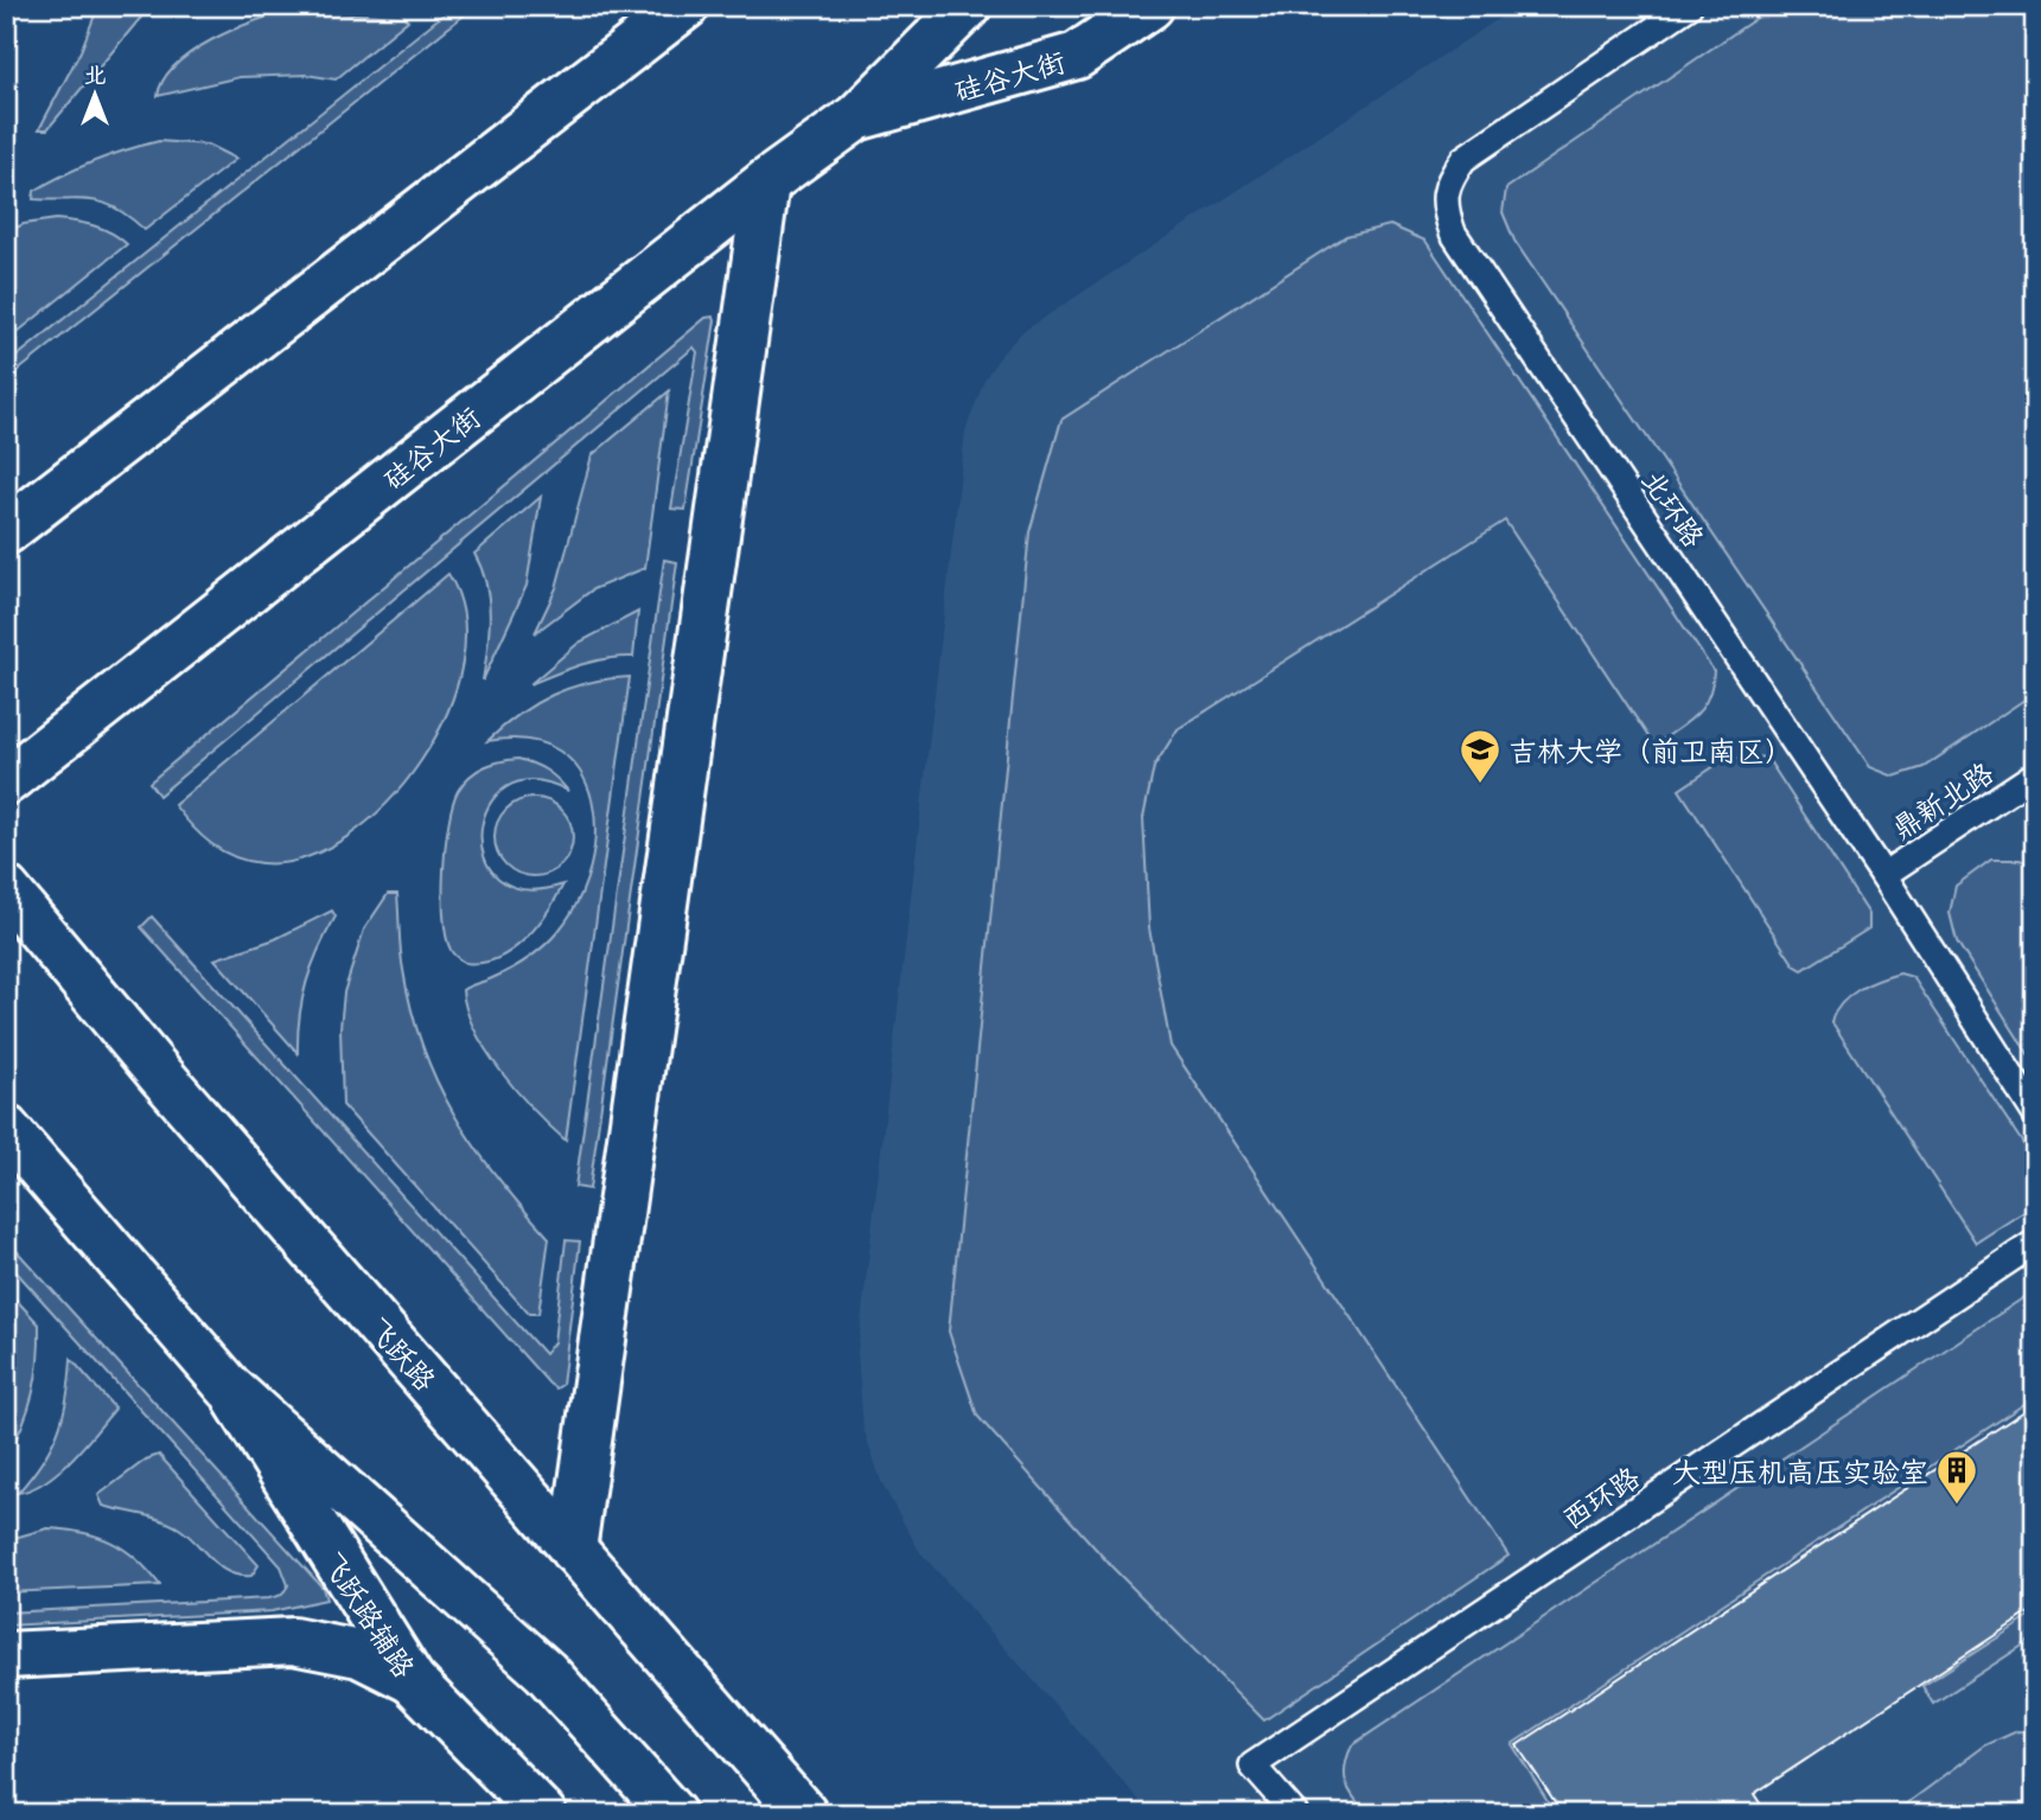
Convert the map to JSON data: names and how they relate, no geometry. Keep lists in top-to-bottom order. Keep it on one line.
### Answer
{"streets":{"main road":["硅谷大街","飞跃路","飞跃路辅路"],"lane":["北环路","鼎新北路","西环路"]},"crossings":[["北环路","鼎新北路"]],"places":{"school or university":["吉林大学（前卫南区）"],"building":["大型压机高压实验室"]},"north":"top"}
